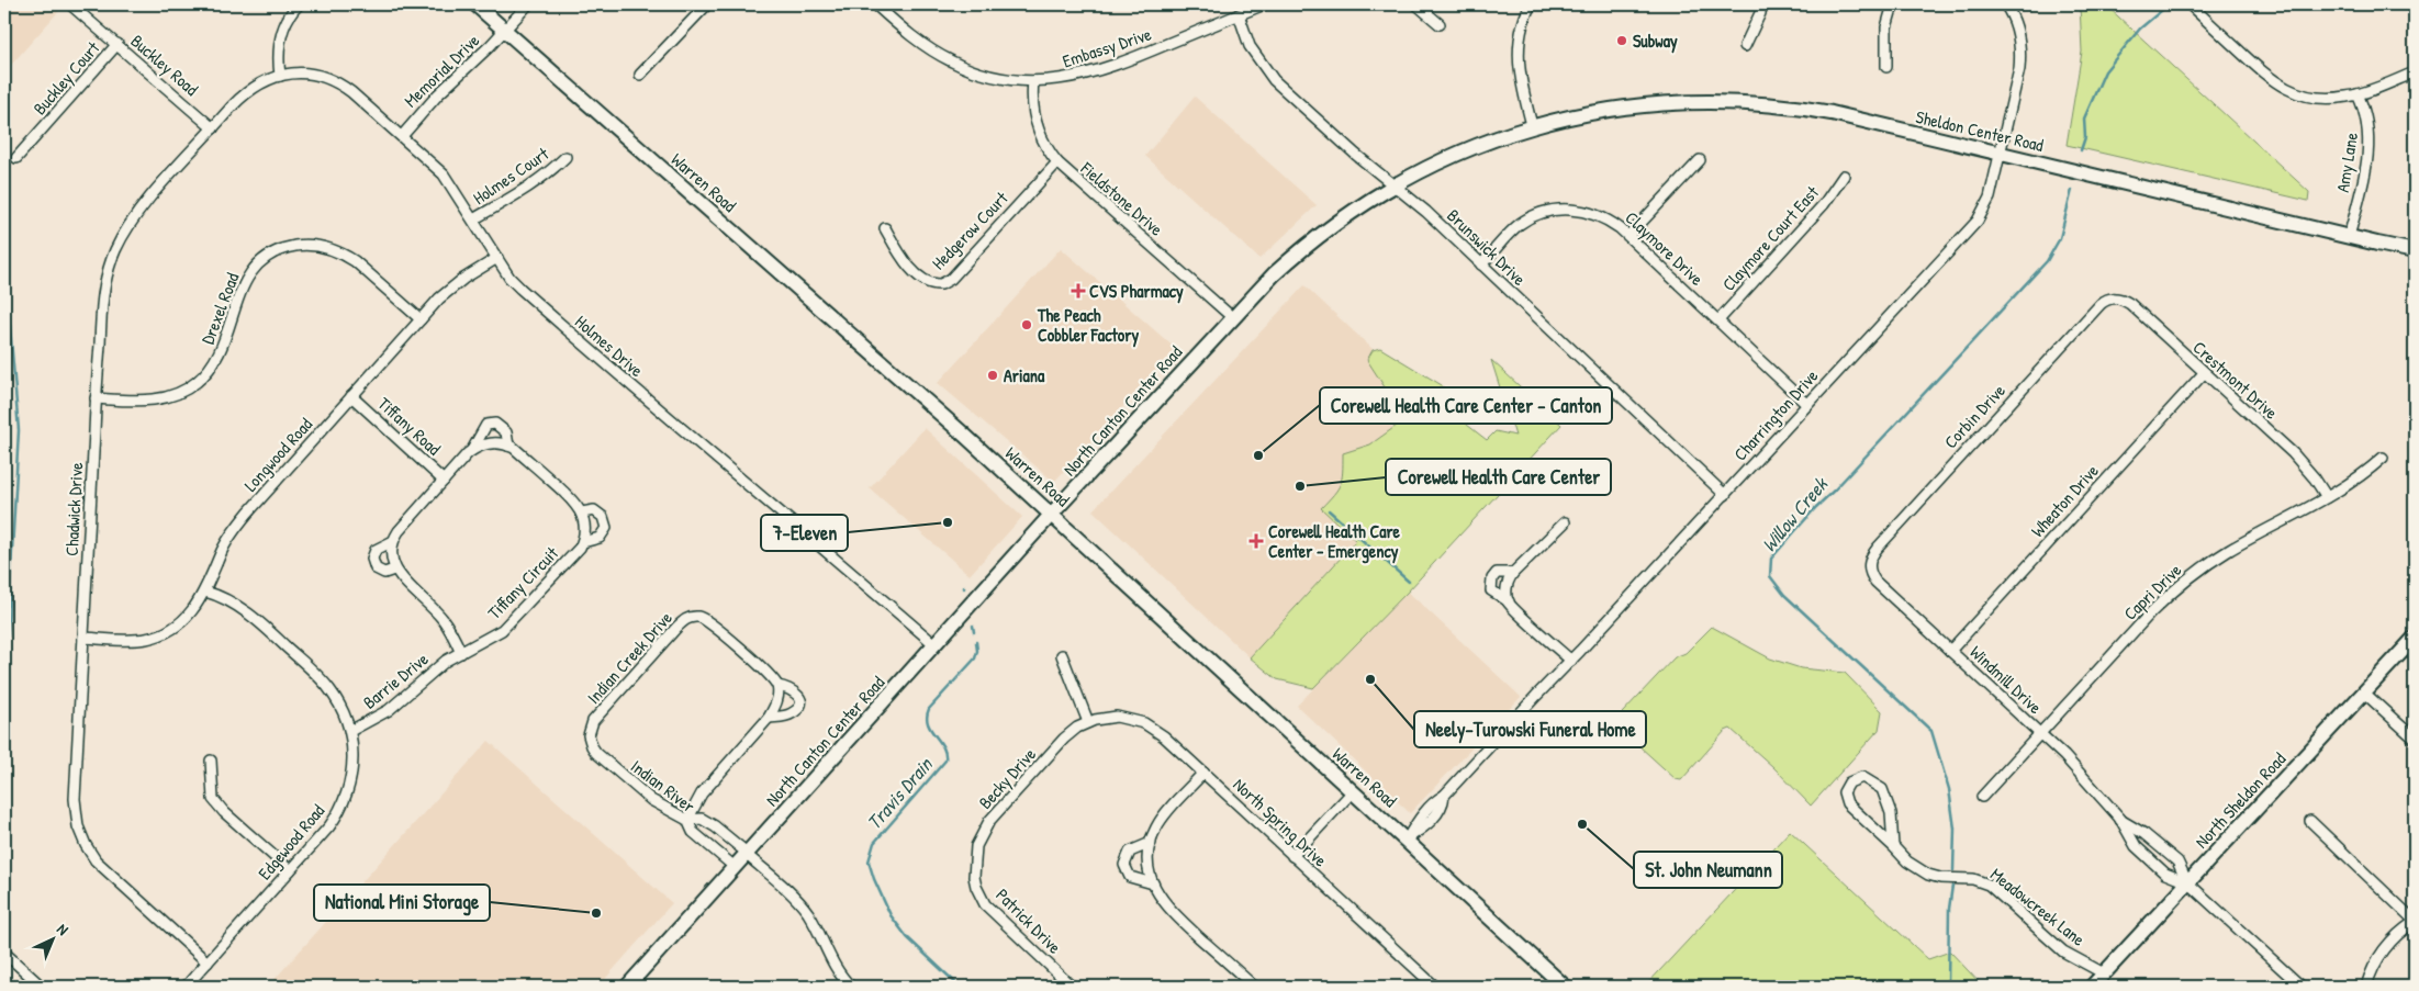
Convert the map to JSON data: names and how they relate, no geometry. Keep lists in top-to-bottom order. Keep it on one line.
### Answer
{"streets":{"main road":["Sheldon Center Road","Warren Road","North Canton Center Road","North Sheldon Road"],"street":["Embassy Drive","Buckley Road","Memorial Drive","Buckley Court","Amy Lane","Holmes Court","Fieldstone Drive","Hedgerow Court","Claymore Court East","Brunswick Drive","Claymore Drive","Drexel Road","Holmes Drive","Crestmont Drive","Charrington Drive","Corbin Drive","Tiffany Road","Longwood Road","Wheaton Drive","Chadwick Drive","Tiffany Circuit","Capri Drive","Indian Creek Drive","Windmill Drive","Barrie Drive","Becky Drive","Indian River","North Spring Drive","Edgewood Road","Meadowcreek Lane","Patrick Drive"]},"crossings":[["Embassy Drive","Fieldstone Drive"],["Embassy Drive","Brunswick Drive"],["Buckley Road","Buckley Court"],["Buckley Road","Chadwick Drive"],["Memorial Drive","Warren Road"],["Memorial Drive","Holmes Drive"],["Sheldon Center Road","Amy Lane"],["Sheldon Center Road","North Canton Center Road"],["Sheldon Center Road","Charrington Drive"],["Holmes Court","Holmes Drive"],["Warren Road","North Canton Center Road"],["Warren Road","Charrington Drive"],["Fieldstone Drive","Hedgerow Court"],["Fieldstone Drive","North Canton Center Road"],["Claymore Court East","Claymore Drive"],["Brunswick Drive","Claymore Drive"],["Brunswick Drive","North Canton Center Road"],["Brunswick Drive","Charrington Drive"],["Claymore Drive","Charrington Drive"],["Drexel Road","Longwood Road"],["Drexel Road","Chadwick Drive"],["Holmes Drive","North Canton Center Road"],["Holmes Drive","Longwood Road"],["Holmes Drive","Chadwick Drive"],["Crestmont Drive","Corbin Drive"],["Crestmont Drive","Wheaton Drive"],["Crestmont Drive","Capri Drive"],["North Canton Center Road","Indian River"],["Corbin Drive","Windmill Drive"],["Tiffany Road","Longwood Road"],["Tiffany Road","Tiffany Circuit"],["Tiffany Road","Barrie Drive"],["Longwood Road","Chadwick Drive"],["Longwood Road","Edgewood Road"],["Wheaton Drive","Windmill Drive"],["Chadwick Drive","Edgewood Road"],["Tiffany Circuit","Barrie Drive"],["Capri Drive","Windmill Drive"],["Indian Creek Drive","Indian River"],["Windmill Drive","North Sheldon Road"],["Barrie Drive","Edgewood Road"],["Becky Drive","North Spring Drive"],["Becky Drive","Patrick Drive"],["North Sheldon Road","Meadowcreek Lane"]],"water":["Willow Creek","Travis Drain"],"places":{"other":["Subway","The Peach Cobbler Factory","Ariana","Corewell Health Care Center - Canton","Corewell Health Care Center","7-Eleven","Neely-Turowski Funeral Home","St. John Neumann","National Mini Storage"],"health":["CVS Pharmacy","Corewell Health Care Center - Emergency"]},"north":"top right"}
